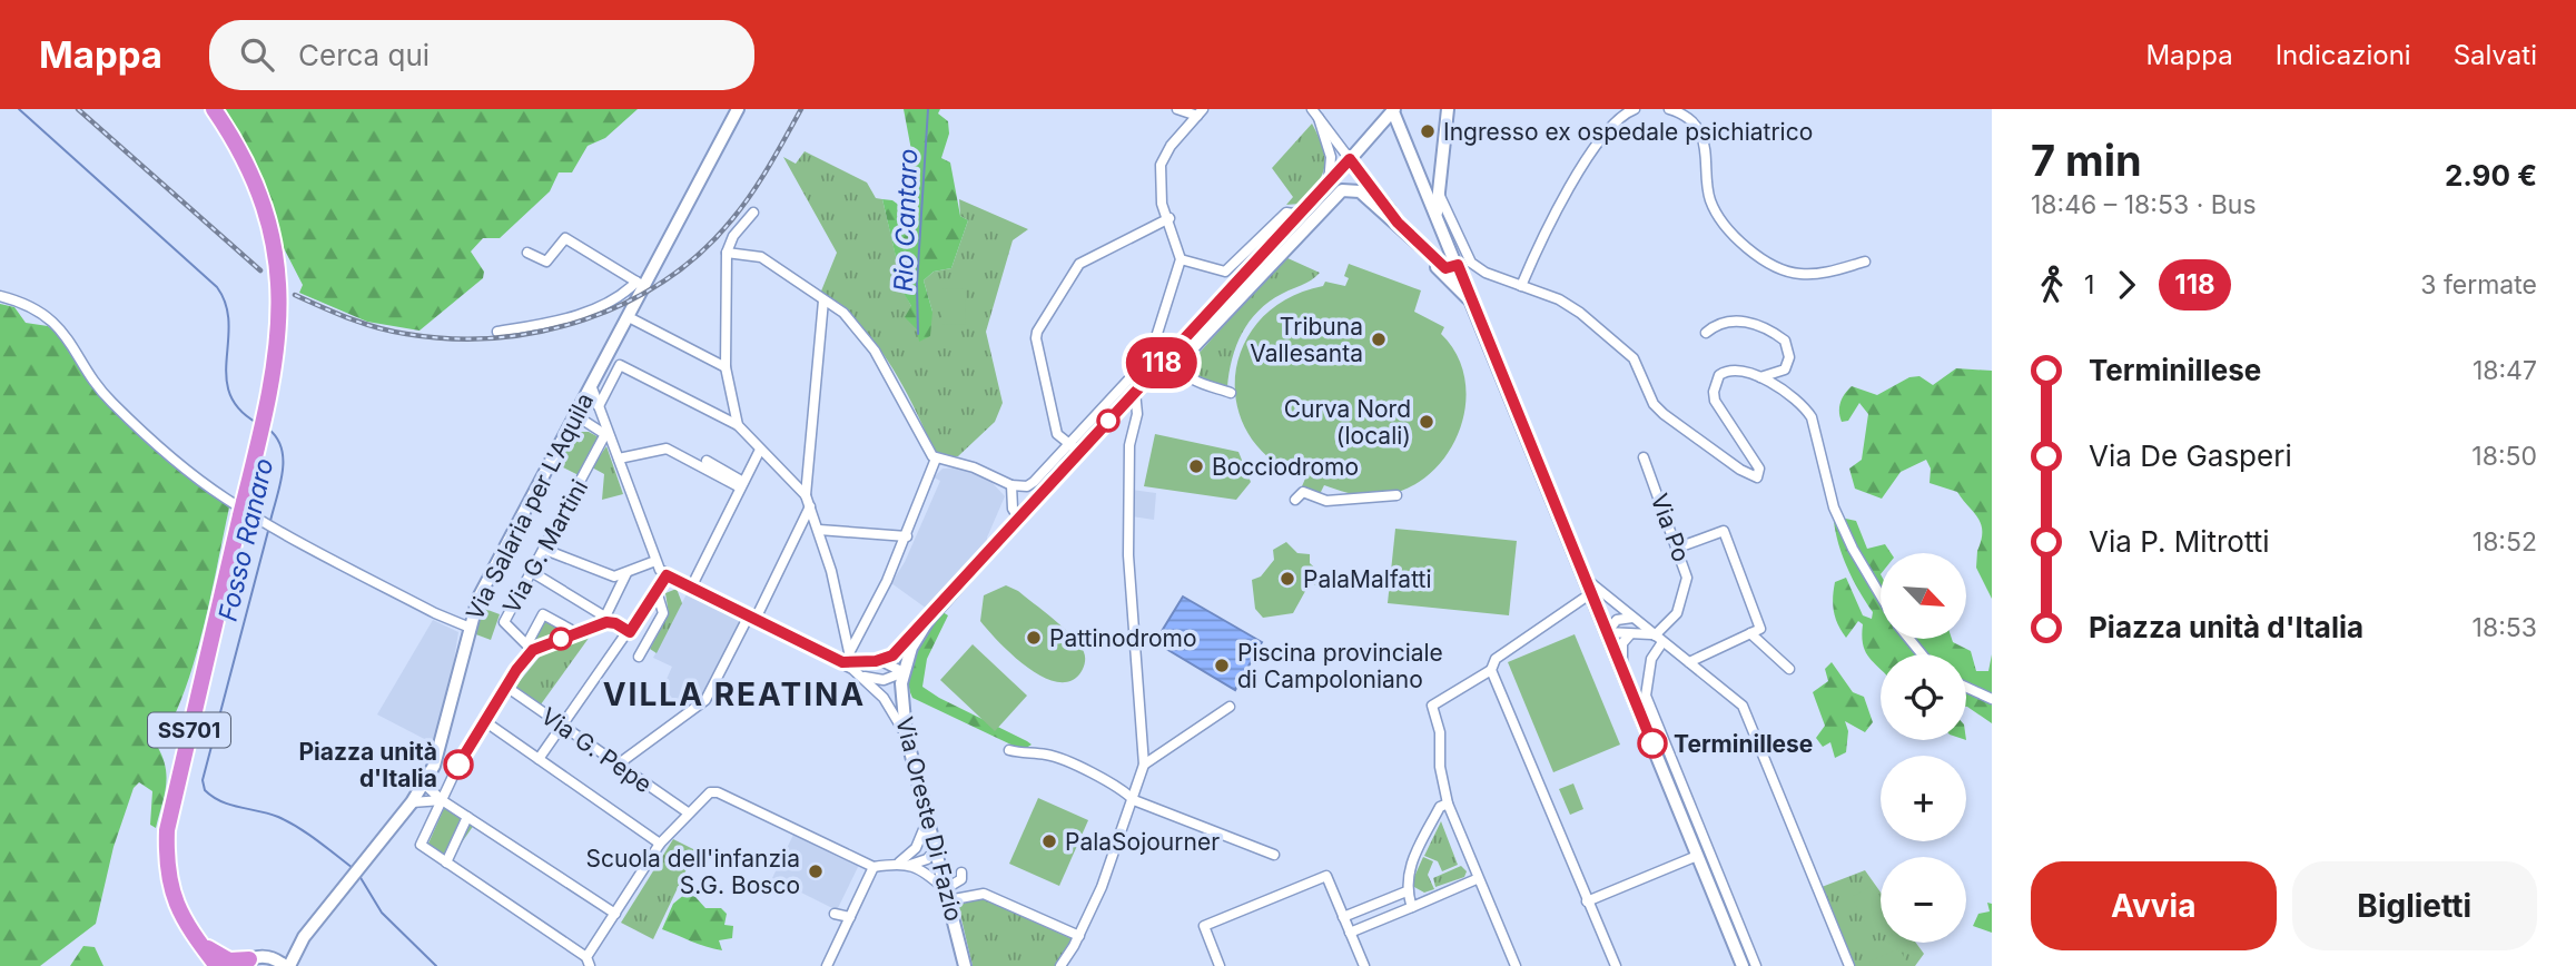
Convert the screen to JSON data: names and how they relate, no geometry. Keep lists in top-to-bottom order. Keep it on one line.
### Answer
{"streets":{"highway":["SS701"],"main road":["Via Salaria per L'Aquila","Via Oreste Di Fazio"],"street":["Via Po","Via G. Martini","Via G. Pepe"]},"districts":["VILLA REATINA"],"water":["Rio Cantaro","Fosso Ranaro"],"places":["Ingresso ex ospedale psichiatrico","Tribuna Vallesanta","Curva Nord (locali)","Bocciodromo","PalaMalfatti","Pattinodromo","Piscina provinciale di Campoloniano","Terminillese","Piazza unità d'Italia","PalaSojourner","Scuola dell'infanzia S.G. Bosco"],"lines":["bus line 118"],"north":"bottom right","page":{"header":"Mappa","search":"Cerca qui","nav":["Mappa","Indicazioni","Salvati"],"on_map":"118","heading":["7 min","18:46 – 18:53 · Bus","2.90 €"],"legs":["1","118","3 fermate"],"list":[{"name":"Terminillese","value":"18:47"},{"name":"Via De Gasperi","value":"18:50"},{"name":"Via P. Mitrotti","value":"18:52"},{"name":"Piazza unità d'Italia","value":"18:53"}],"map_buttons":["+","−"],"buttons":["Avvia","Biglietti"]}}
